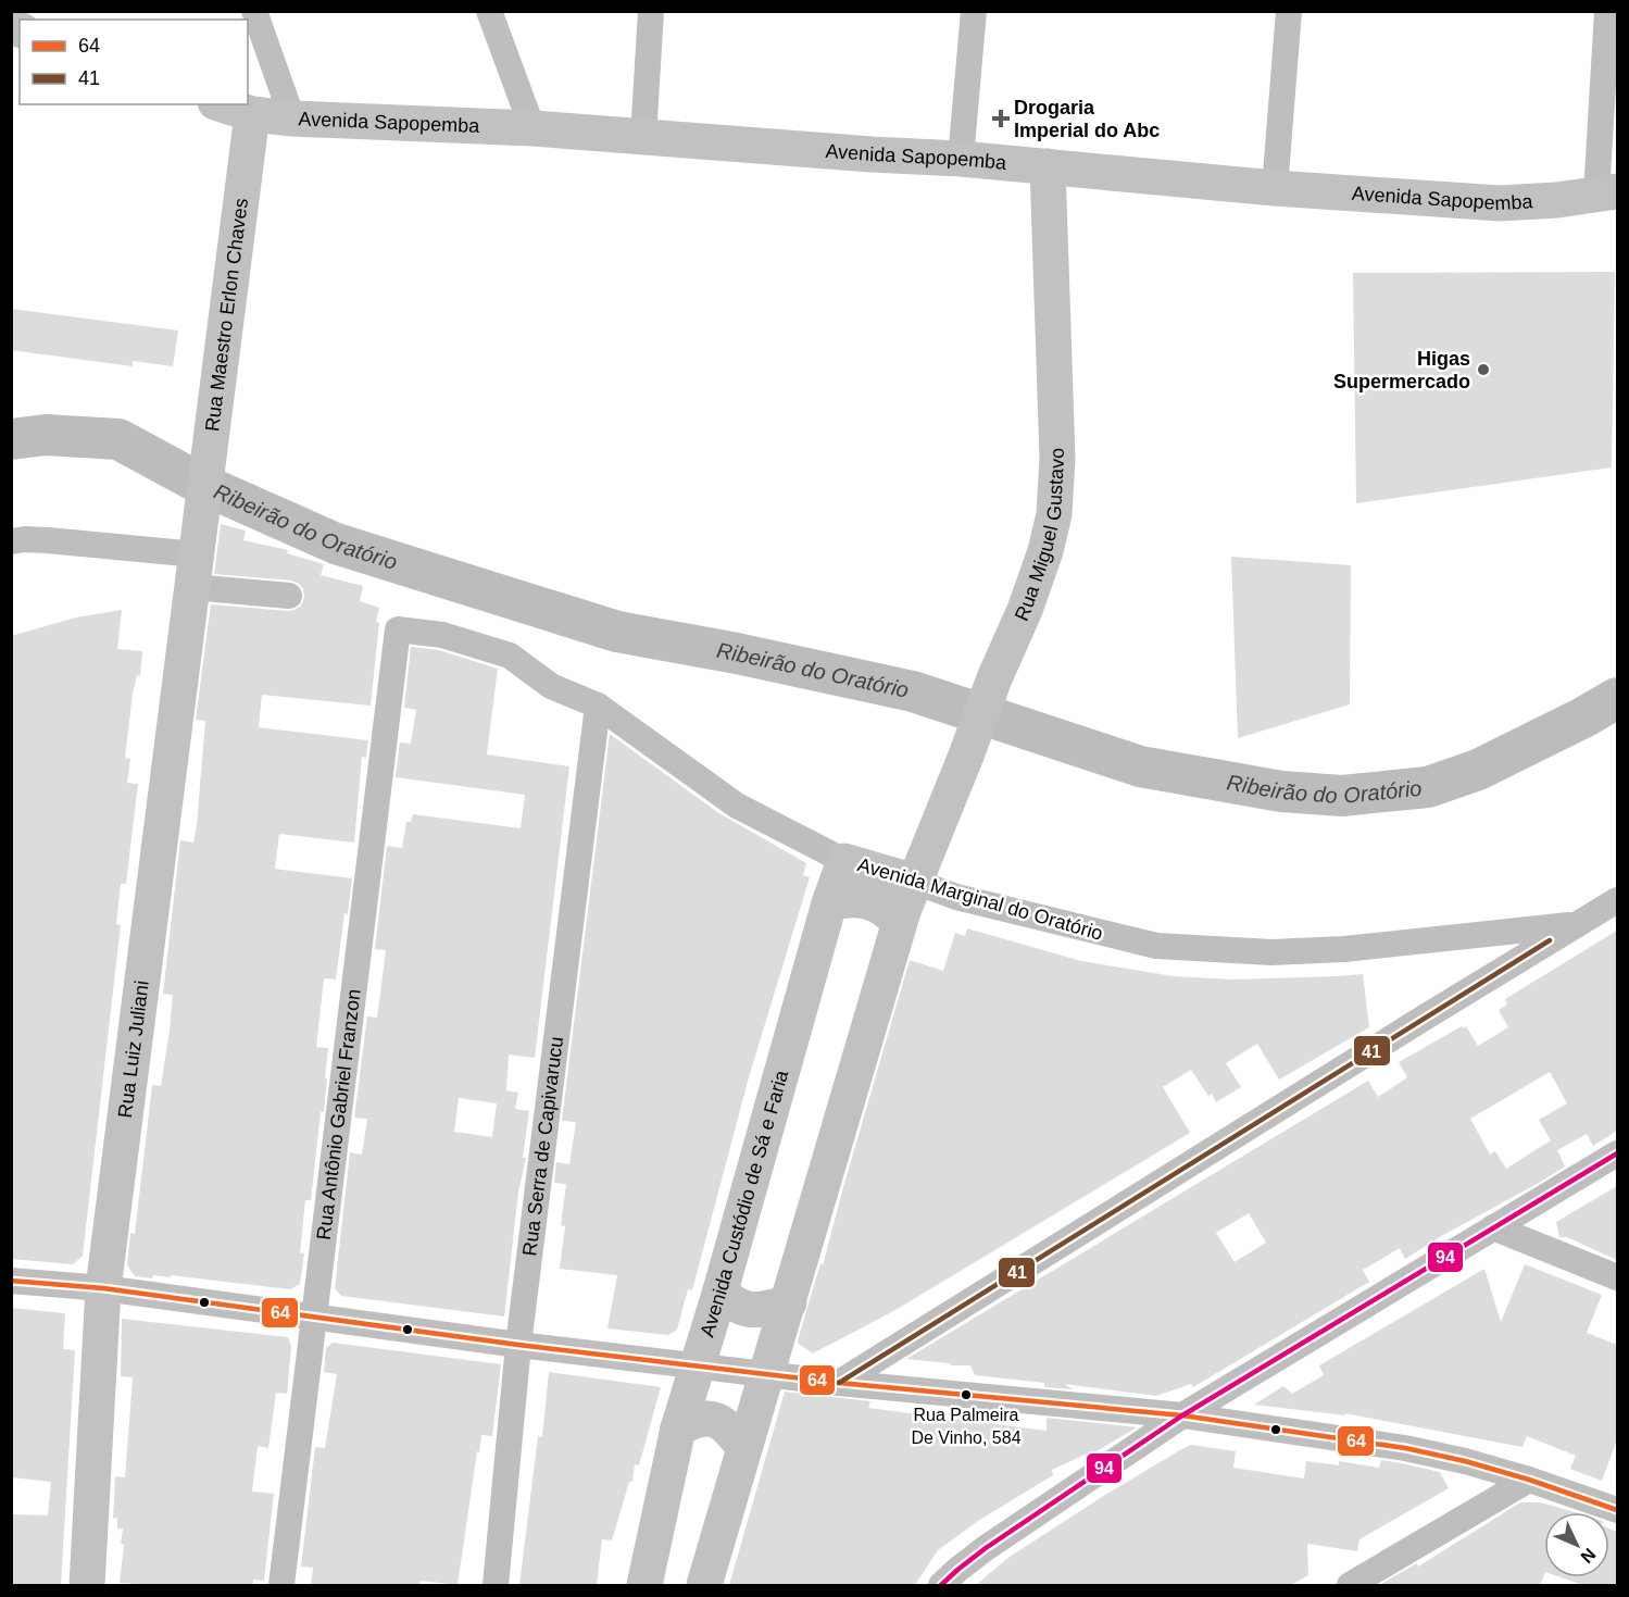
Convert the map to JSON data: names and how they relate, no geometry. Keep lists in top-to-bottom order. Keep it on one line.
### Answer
{"streets":{"street":["Avenida Sapopemba","Rua Maestro Erlon Chaves","Rua Miguel Gustavo","Avenida Marginal do Oratório","Rua Luiz Juliani","Rua Antônio Gabriel Franzon","Rua Serra de Capivarucu","Avenida Custódio de Sá e Faria"]},"crossings":[["Avenida Sapopemba","Rua Maestro Erlon Chaves"],["Avenida Sapopemba","Rua Miguel Gustavo"],["Rua Maestro Erlon Chaves","Rua Luiz Juliani"],["Rua Miguel Gustavo","Avenida Marginal do Oratório"],["Avenida Marginal do Oratório","Rua Antônio Gabriel Franzon"],["Avenida Marginal do Oratório","Rua Serra de Capivarucu"],["Avenida Marginal do Oratório","Avenida Custódio de Sá e Faria"]],"water":["Ribeirão do Oratório"],"places":{"health":["Drogaria Imperial do Abc"],"other":["Higas Supermercado","Rua Palmeira De Vinho, 584"]},"lines":["transit line 41","transit line 94","transit line 64"],"legend":["64","41"],"north":"bottom right"}
